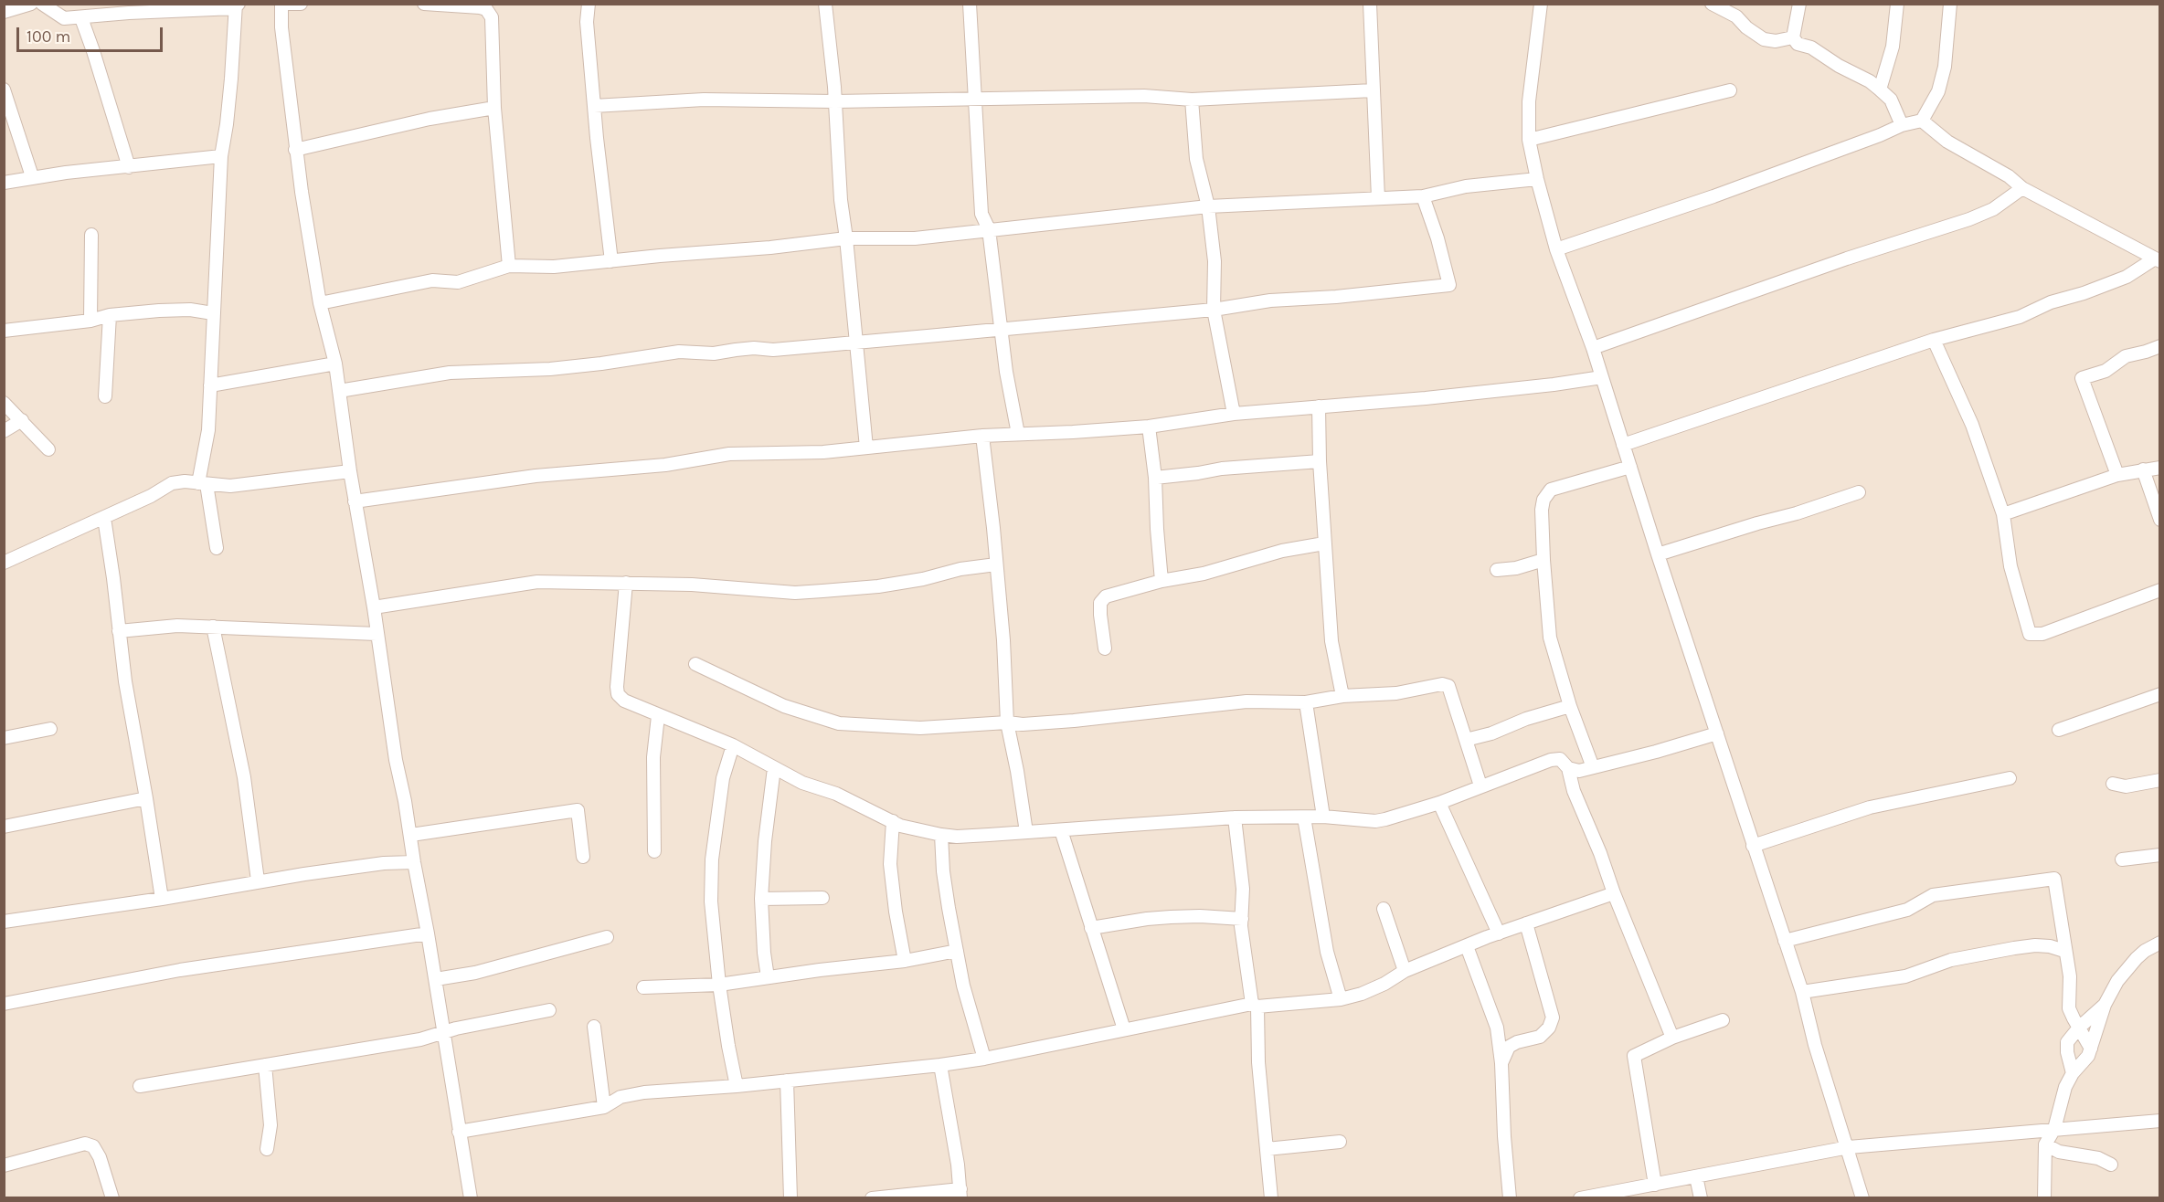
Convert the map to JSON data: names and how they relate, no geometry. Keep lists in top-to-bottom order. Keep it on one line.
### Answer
{"scale_bar":"100 m"}
